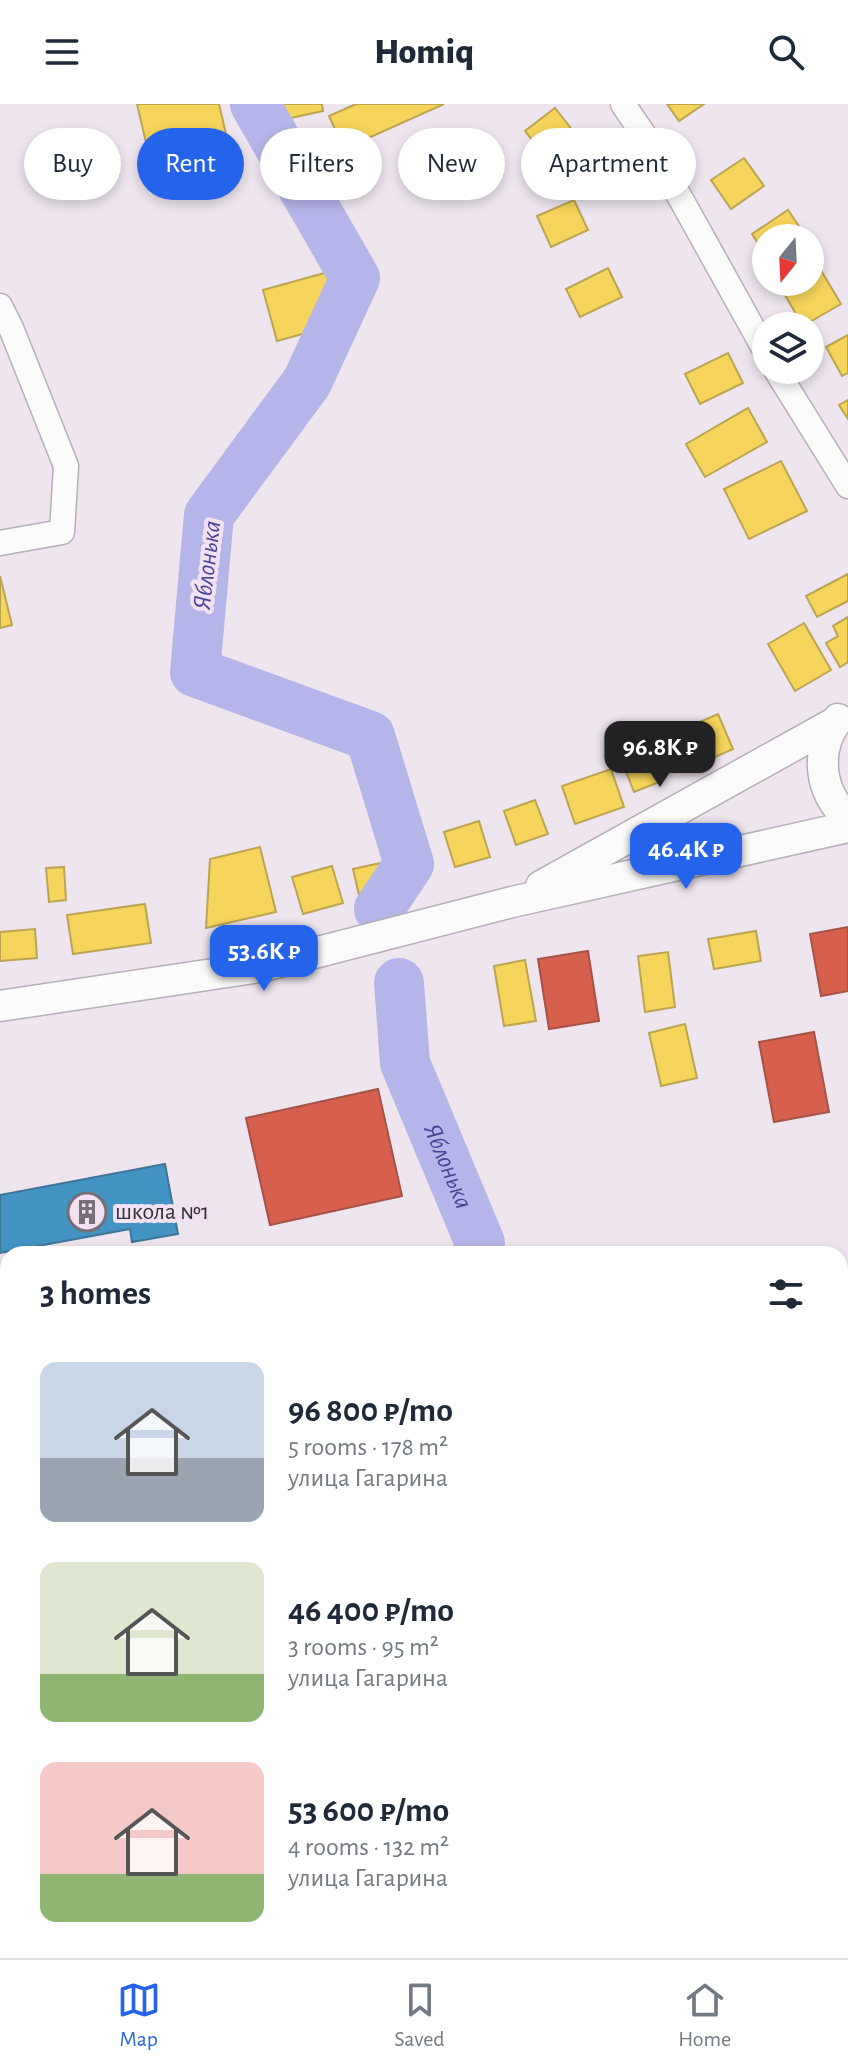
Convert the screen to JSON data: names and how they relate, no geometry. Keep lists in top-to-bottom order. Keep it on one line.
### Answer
{"water":["Яблонька"],"places":{"building":["школа №1"]},"north":"bottom","page":{"header":"Homiq","chip":["Buy","Rent","Filters","New","Apartment"],"price":["96.8K ₽","46.4K ₽","53.6K ₽"],"heading":"3 homes","list":[{"name":"96 800 ₽/mo","note":"5 rooms · 178 m² · улица Гагарина"},{"name":"46 400 ₽/mo","note":"3 rooms · 95 m² · улица Гагарина"},{"name":"53 600 ₽/mo","note":"4 rooms · 132 m² · улица Гагарина"}],"tabs":["Map","Saved","Home"]}}
